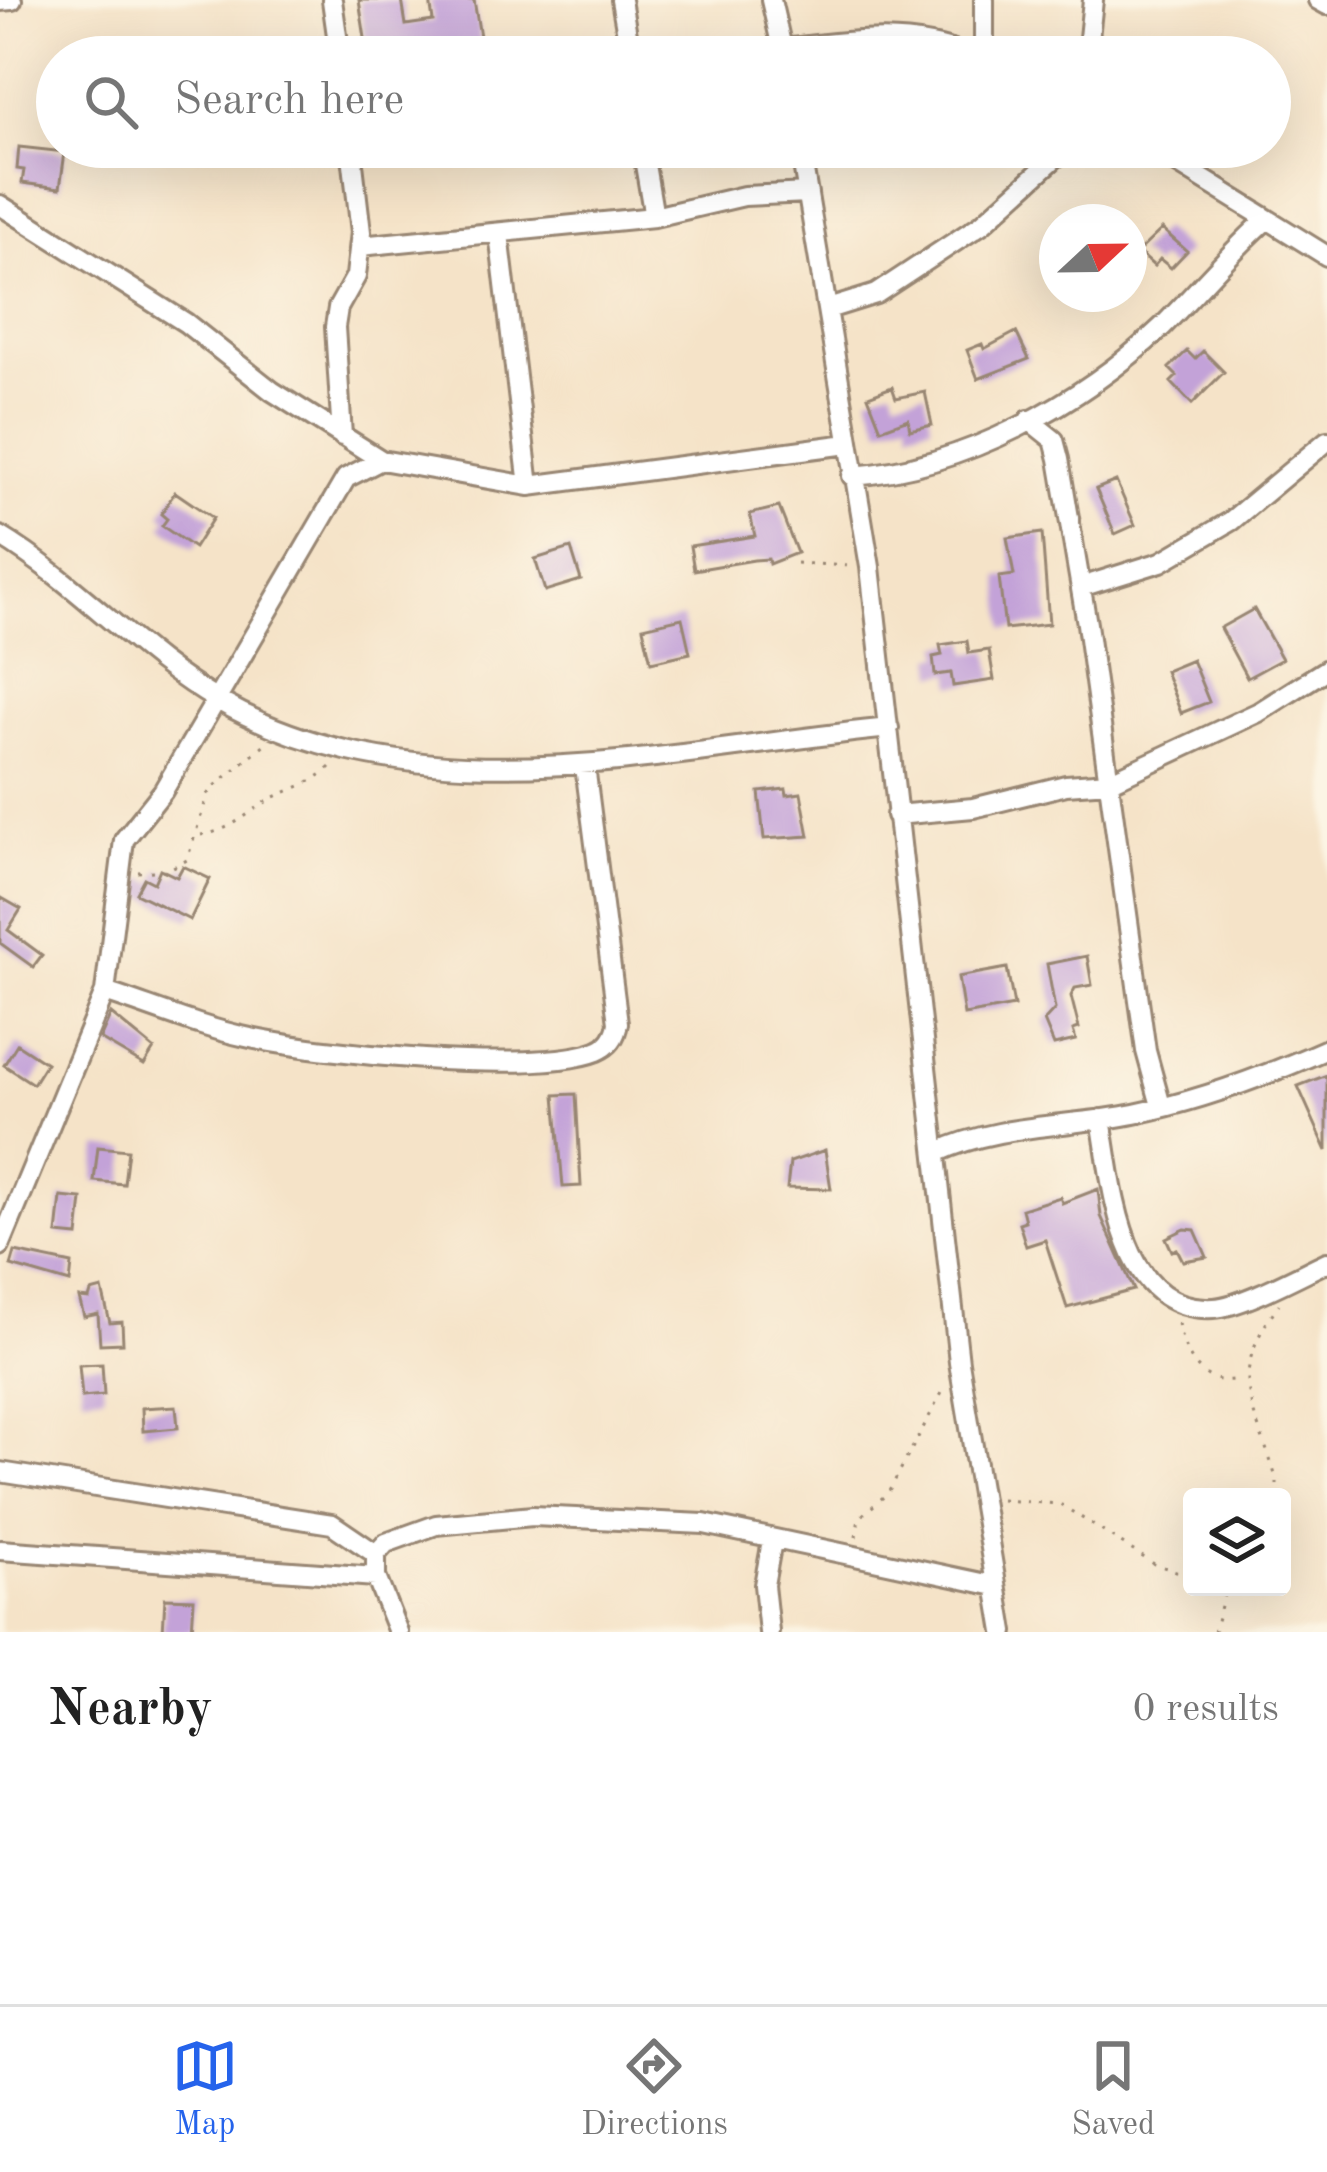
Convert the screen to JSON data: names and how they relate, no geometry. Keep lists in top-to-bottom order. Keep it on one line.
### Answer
{"north":"right","page":{"search":"Search here","heading":["Nearby","0 results"],"nav":["Map","Directions","Saved"]}}
